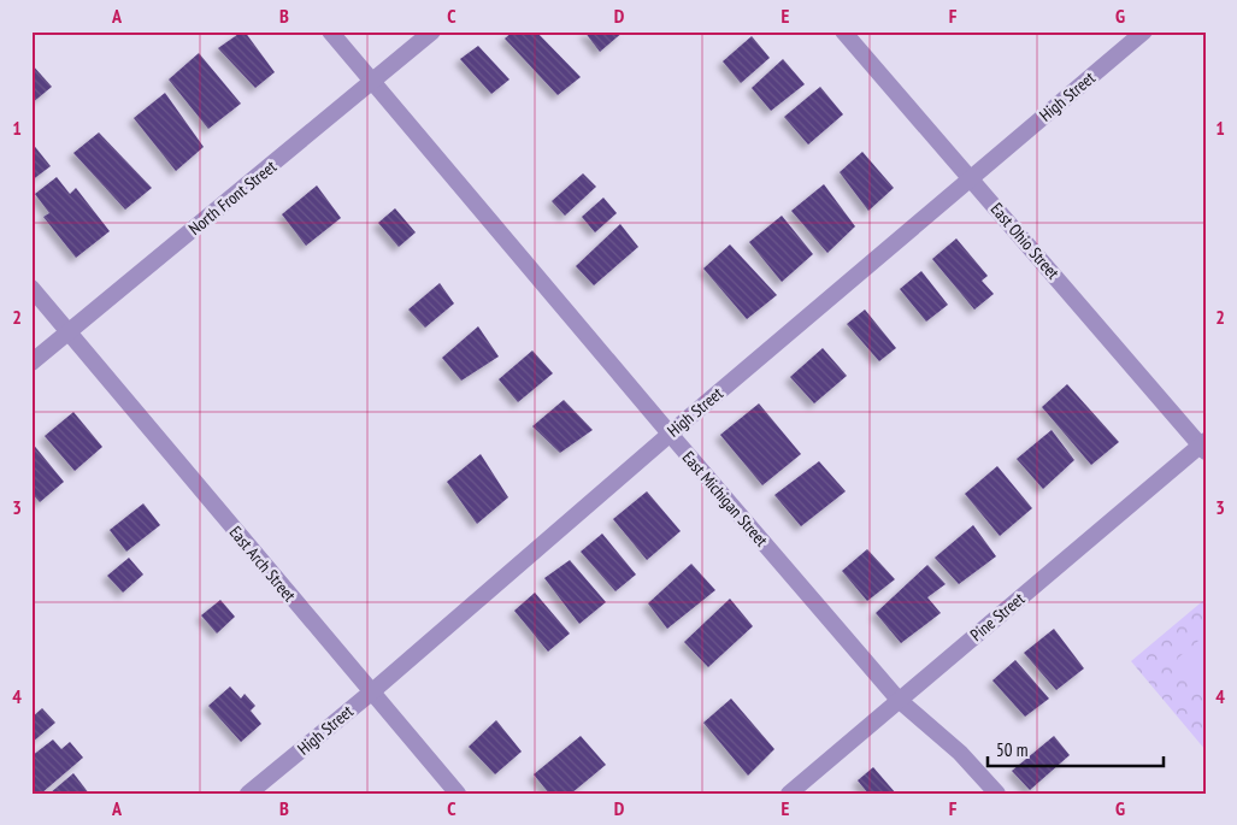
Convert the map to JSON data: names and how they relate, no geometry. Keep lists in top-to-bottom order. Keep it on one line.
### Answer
{"streets":{"street":["High Street","North Front Street","East Ohio Street","East Michigan Street","East Arch Street","Pine Street"]},"crossings":[["High Street","East Ohio Street"],["High Street","East Michigan Street"],["High Street","East Arch Street"],["North Front Street","East Michigan Street"],["North Front Street","East Arch Street"],["East Ohio Street","Pine Street"],["East Michigan Street","Pine Street"]],"scale_bar":"50 m","grid":{"columns":["A","B","C","D","E","F","G"],"rows":["1","2","3","4"]}}
